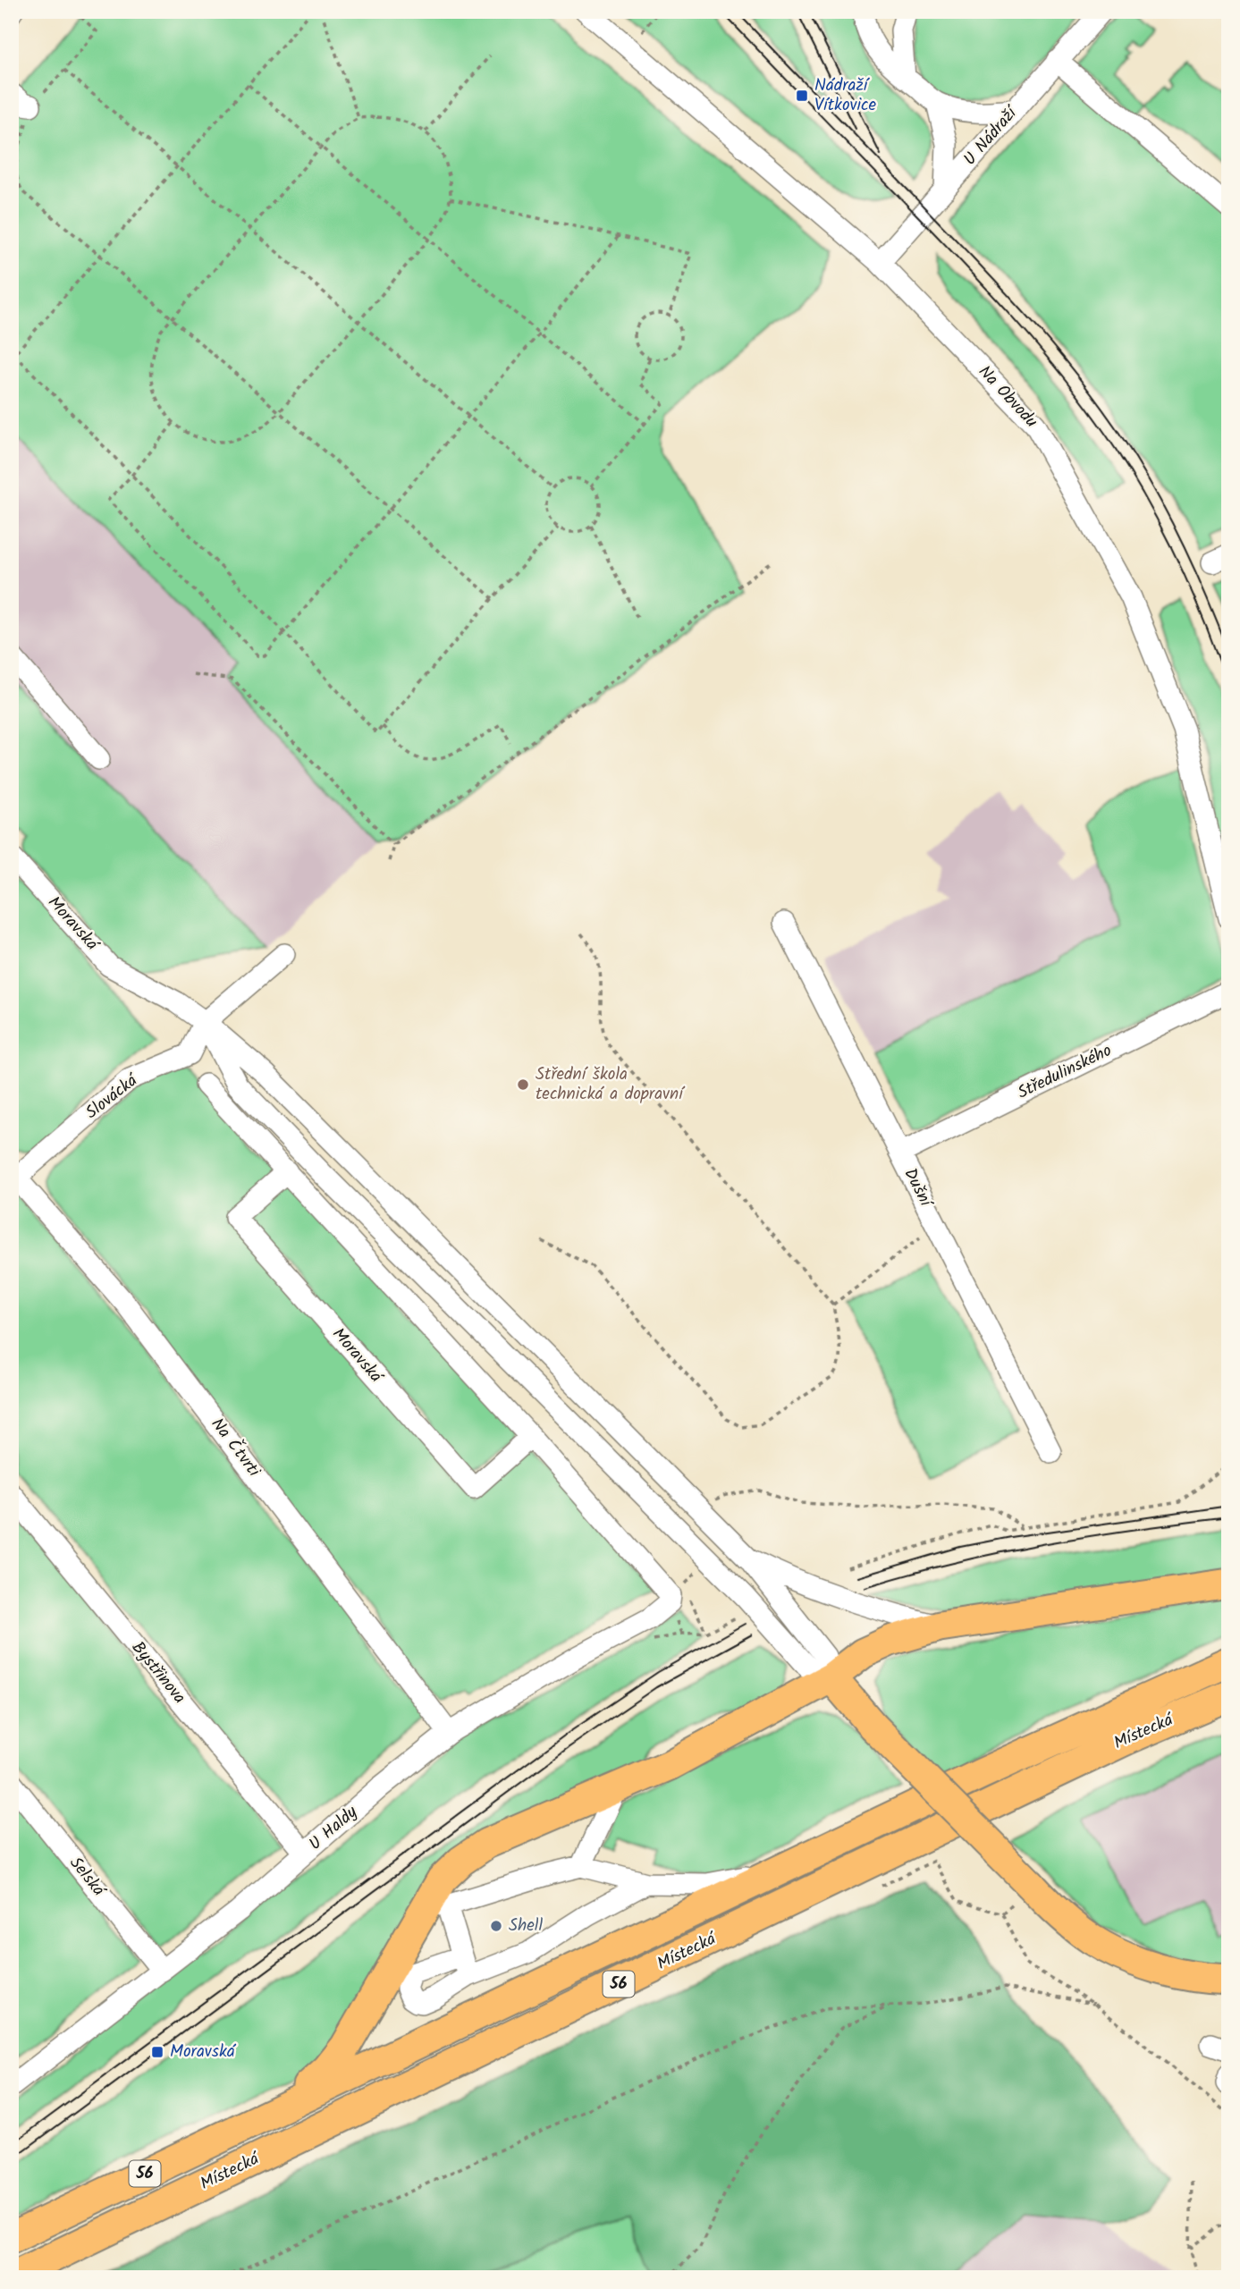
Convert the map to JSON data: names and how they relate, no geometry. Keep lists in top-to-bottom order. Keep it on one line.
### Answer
{"streets":{"highway":["Místecká","56"],"street":["U Nádraží","Na Obvodu","Moravská","Středulinského","Slovácká","Dušní","Na Čtvrti","Bystřinova","U Haldy","Selská"]},"crossings":[["U Nádraží","Na Obvodu"],["Moravská","Slovácká"],["Středulinského","Dušní"],["Slovácká","Na Čtvrti"],["Na Čtvrti","U Haldy"],["Bystřinova","U Haldy"],["U Haldy","Selská"]],"places":{"transit":["Nádraží Vítkovice","Moravská"],"other":["Střední škola technická a dopravní","Shell"]}}
